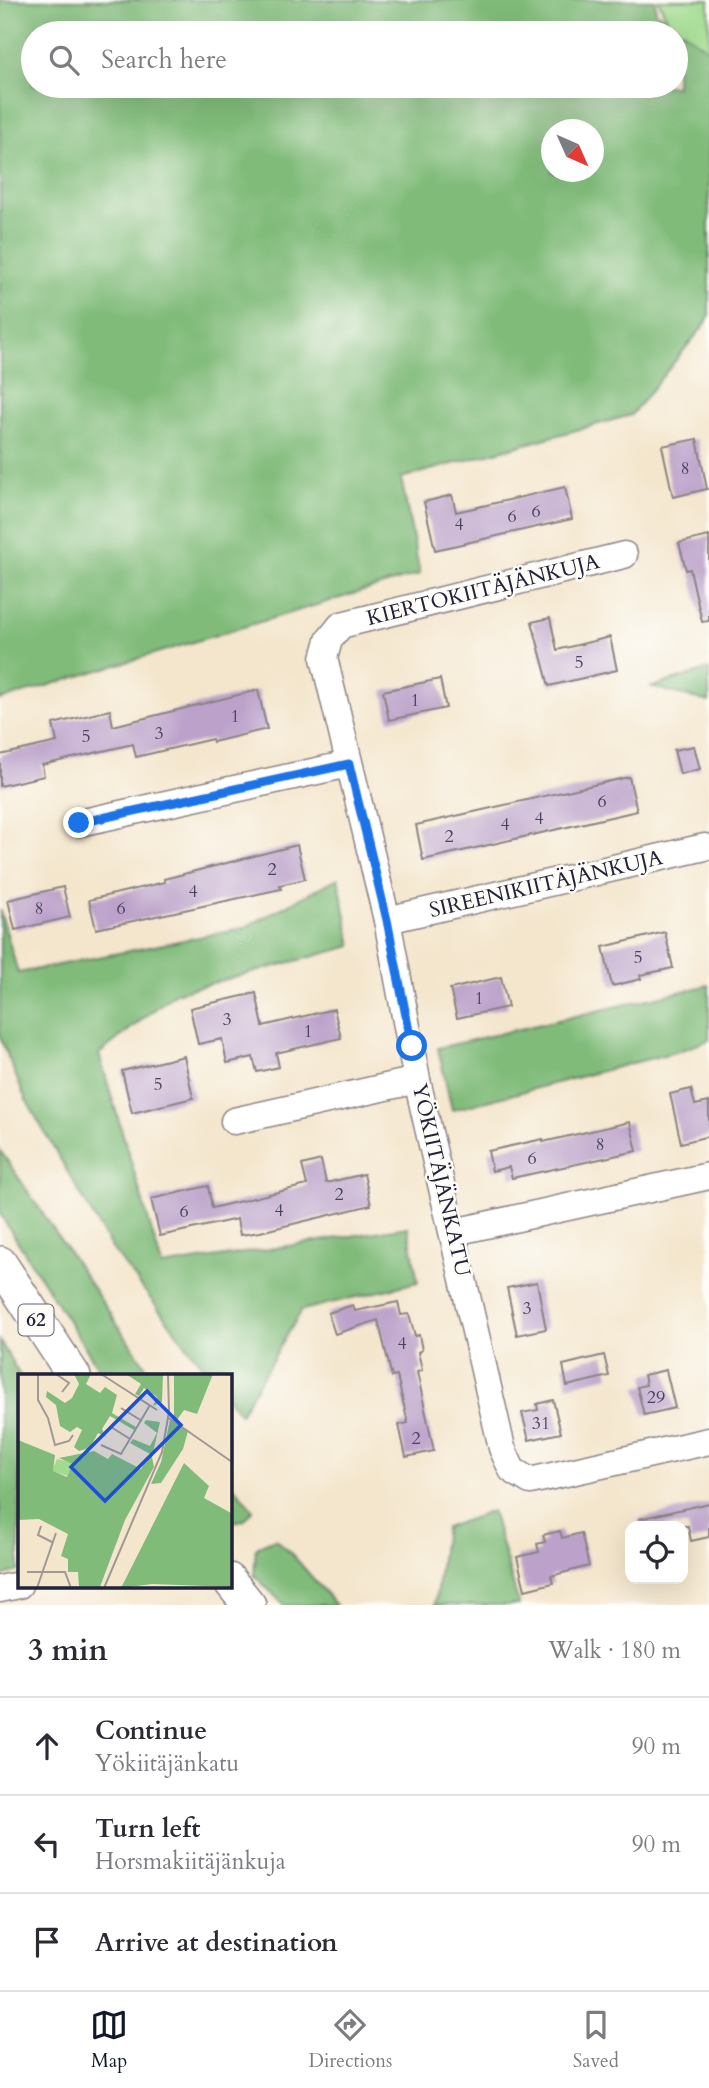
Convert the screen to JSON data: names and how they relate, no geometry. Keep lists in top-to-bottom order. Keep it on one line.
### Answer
{"streets":{"main road":["62"],"street":["KIERTOKIITÄJÄNKUJA","SIREENIKIITÄJÄNKUJA","YÖKIITÄJÄNKATU"]},"crossings":[["KIERTOKIITÄJÄNKUJA","YÖKIITÄJÄNKATU"],["SIREENIKIITÄJÄNKUJA","YÖKIITÄJÄNKATU"]],"house_numbers":["8","6","6","4","5","1","1","3","5","6","4","4","2","2","4","8","6","5","1","3","1","5","8","6","2","4","6","3","4","29","31","2"],"north":"bottom right","page":{"search":"Search here","heading":["3 min","Walk · 180 m"],"list":[["Continue","Yökiitäjänkatu","90 m"],["Turn left","Horsmakiitäjänkuja","90 m"],"Arrive at destination"],"nav":["Map","Directions","Saved"]}}
